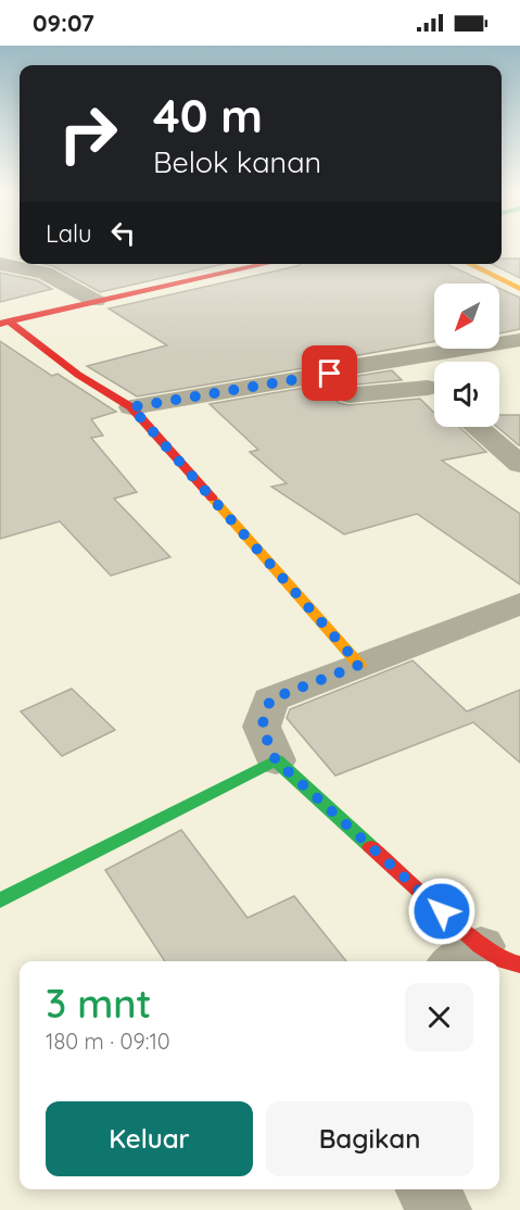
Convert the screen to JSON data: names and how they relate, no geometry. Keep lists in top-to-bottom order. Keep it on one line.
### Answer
{"north":"bottom left","page":{"status":"09:07","turn":["40 m","Belok kanan"],"then":"Lalu","heading":["3 mnt","180 m · 09:10"],"buttons":["Keluar","Bagikan"]}}
